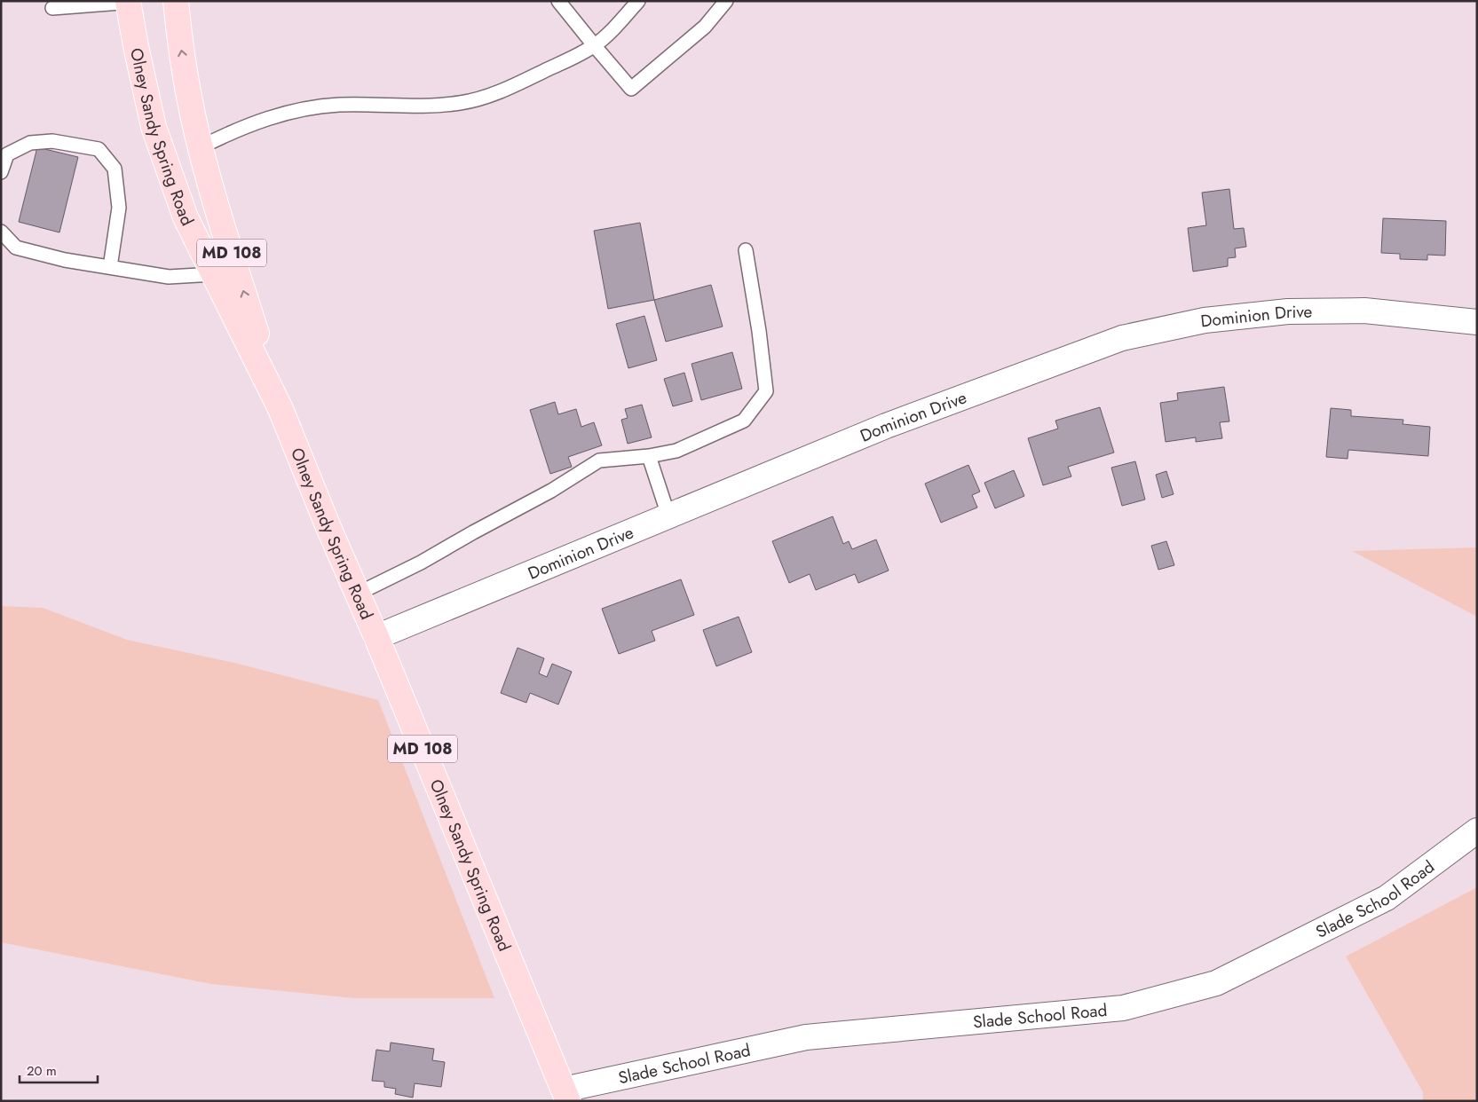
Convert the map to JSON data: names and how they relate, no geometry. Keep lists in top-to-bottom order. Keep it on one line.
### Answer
{"streets":{"main road":["Olney Sandy Spring Road","MD 108"],"street":["Dominion Drive","Slade School Road"]},"crossings":[["Olney Sandy Spring Road","Dominion Drive"],["Olney Sandy Spring Road","Slade School Road"]],"scale_bar":"20 m"}
